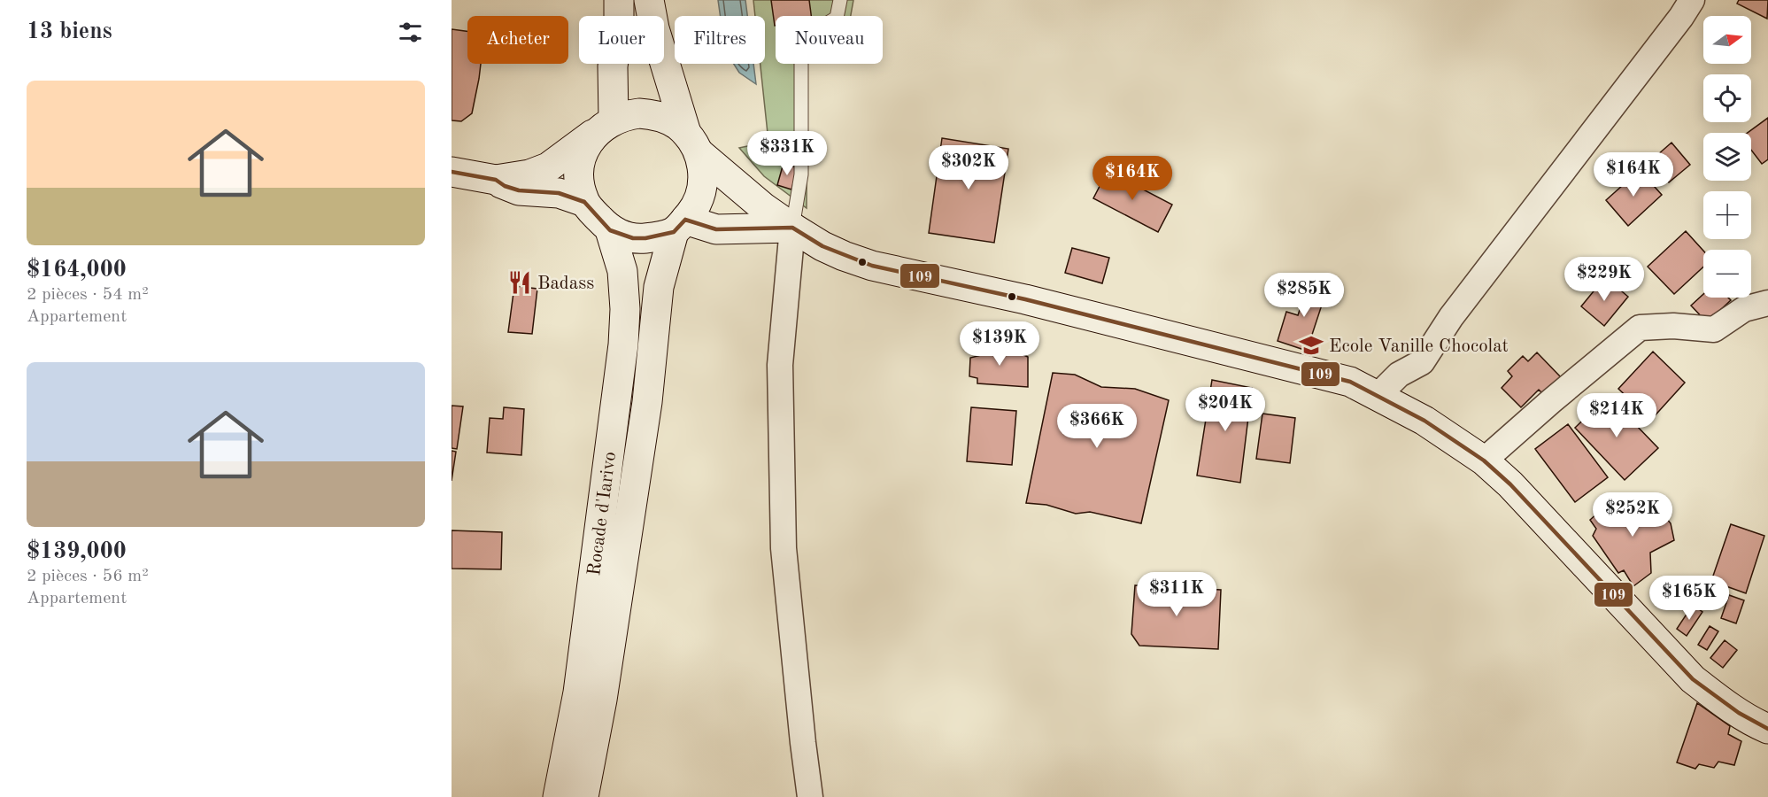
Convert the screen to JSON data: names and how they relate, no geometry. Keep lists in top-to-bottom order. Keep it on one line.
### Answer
{"streets":{"main road":["Rocade d'Iarivo"]},"places":{"restaurant":["Badass"],"school or university":["Ecole Vanille Chocolat"]},"lines":["transit line 109"],"north":"right","page":{"heading":"13 biens","map_buttons":["+","−"],"chip":["Acheter","Louer","Filtres","Nouveau"],"list":[{"name":"$164,000","note":"2 pièces · 54 m² · Appartement"},{"name":"$139,000","note":"2 pièces · 56 m² · Appartement"}],"price":["$331K","$302K","$164K","$164K","$229K","$285K","$139K","$204K","$214K","$366K","$252K","$311K","$165K"]}}
